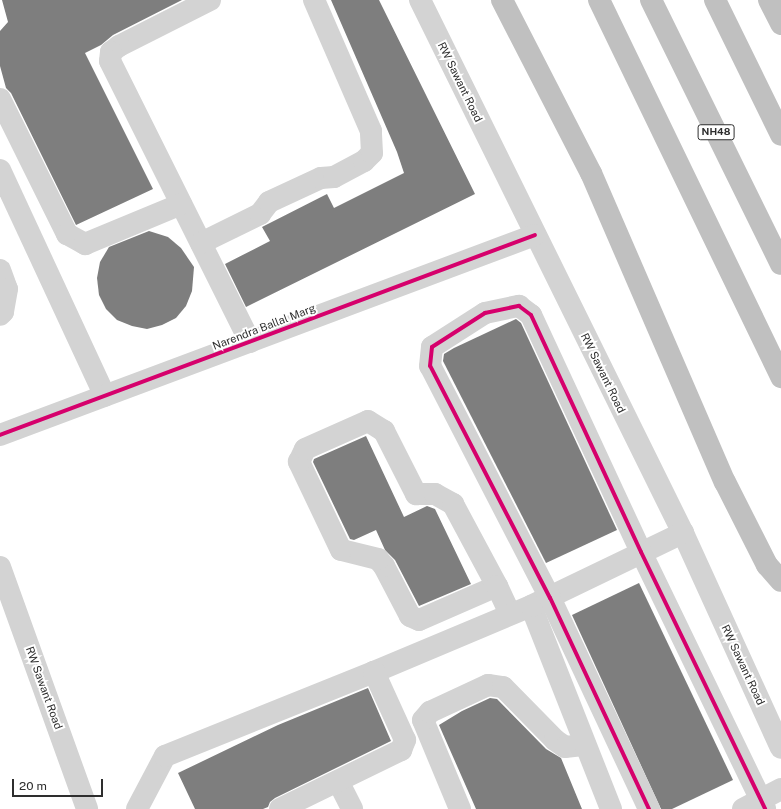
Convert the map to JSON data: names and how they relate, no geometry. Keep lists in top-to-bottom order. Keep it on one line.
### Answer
{"streets":{"highway":["NH48"],"street":["RW Sawant Road","Narendra Ballal Marg"]},"crossings":[["RW Sawant Road","Narendra Ballal Marg"]],"scale_bar":"20 m"}
